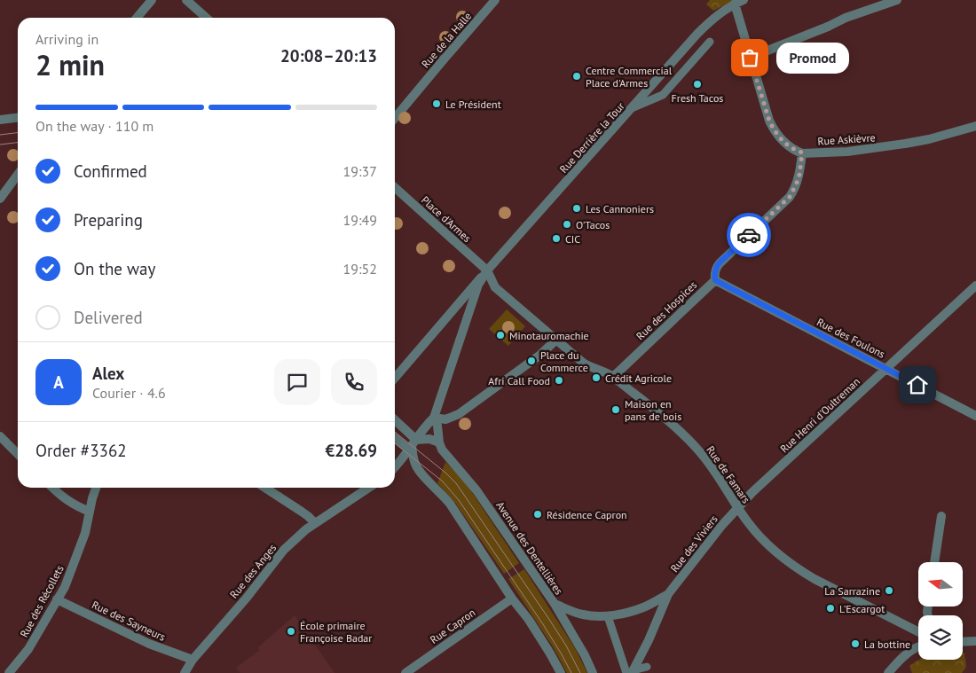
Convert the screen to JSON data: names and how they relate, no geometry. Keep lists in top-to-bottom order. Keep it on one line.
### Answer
{"streets":{"street":["Rue de la Halle","Rue Derrière la Tour","Rue Askièvre","Place d'Armes","Rue des Hospices","Rue des Foulons","Rue Henri d'Oultreman","Rue de Famars","Rue des Viviers","Avenue des Dentellières","Rue des Anges","Rue des Récollets","Rue des Sayneurs","Rue Capron"]},"crossings":[["Rue Derrière la Tour","Rue Askièvre"],["Rue Derrière la Tour","Place d'Armes"],["Rue Derrière la Tour","Rue de Famars"],["Rue Askièvre","Rue des Hospices"],["Place d'Armes","Rue de Famars"],["Rue des Hospices","Rue des Foulons"],["Rue des Hospices","Rue de Famars"],["Rue des Foulons","Rue Henri d'Oultreman"],["Rue Henri d'Oultreman","Rue de Famars"],["Rue Henri d'Oultreman","Rue des Viviers"],["Rue de Famars","Rue des Viviers"],["Rue des Viviers","Avenue des Dentellières"],["Rue des Anges","Rue des Sayneurs"],["Rue des Récollets","Rue des Sayneurs"]],"places":["Promod","Centre Commercial Place d'Armes","Fresh Tacos","Le Président","Les Cannoniers","O'Tacos","CIC","Minotauromachie","Place du Commerce","Crédit Agricole","Afri Call Food","Maison en pans de bois","Résidence Capron","La Sarrazine","L'Escargot","École primaire Françoise Badar","La bottine"],"north":"left","page":{"heading":["2 min","Arriving in","20:08–20:13"],"panel":["Alex","Courier · 4.6","Order #3362","€28.69"],"bubble":"Promod","bar":"On the way · 110 m","list":[["Confirmed","19:37"],["Preparing","19:49"],["On the way","19:52"],"Delivered"],"round":"A"}}
